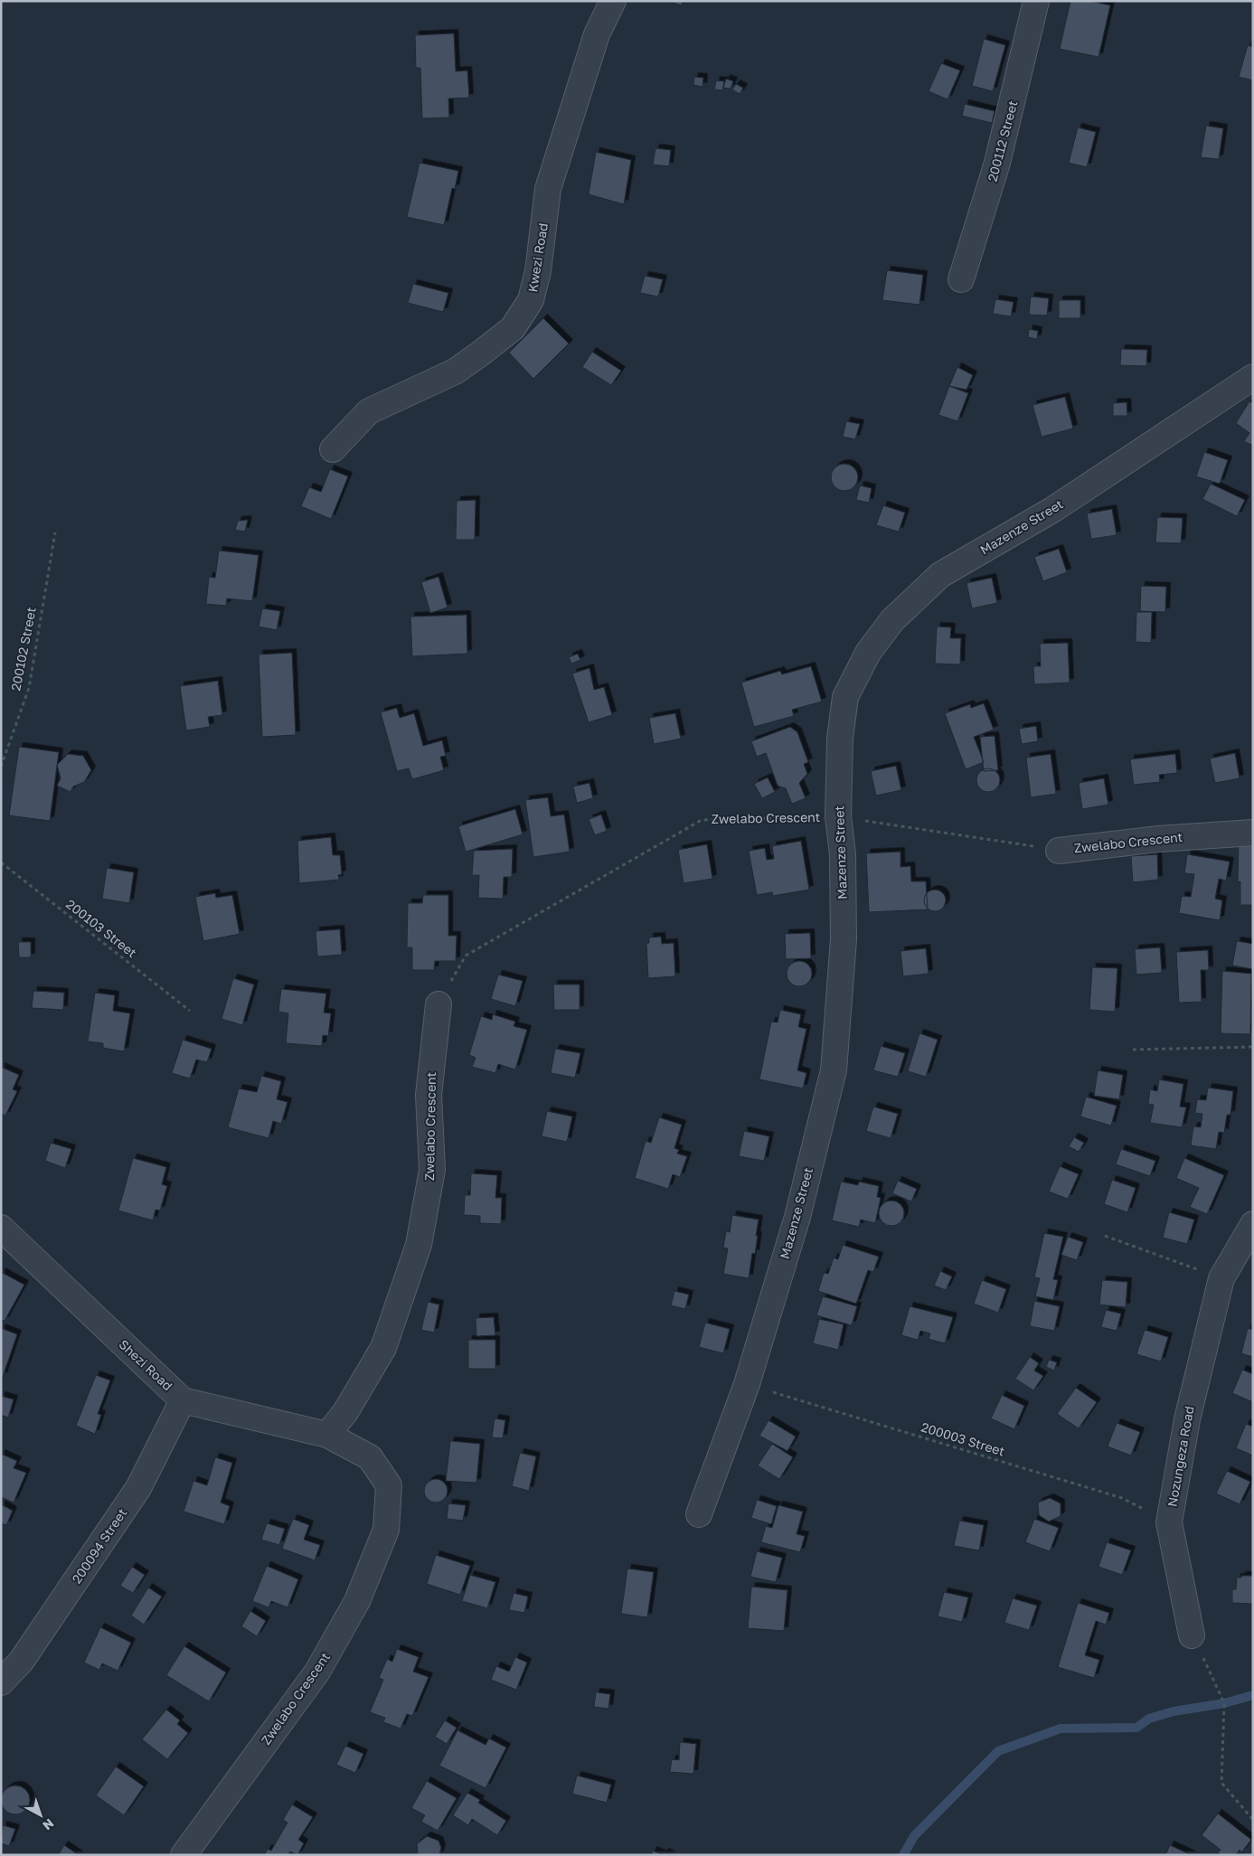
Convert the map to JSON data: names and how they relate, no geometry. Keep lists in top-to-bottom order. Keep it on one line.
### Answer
{"streets":{"street":["200112 Street","Kwezi Road","Mazenze Street","Zwelabo Crescent","Shezi Road","Nozungeza Road","200094 Street"],"path":["200102 Street","200103 Street","200003 Street"]},"crossings":[["Mazenze Street","Zwelabo Crescent"],["Mazenze Street","200003 Street"],["Zwelabo Crescent","Shezi Road"],["Shezi Road","200094 Street"],["200003 Street","Nozungeza Road"]],"north":"bottom right"}
